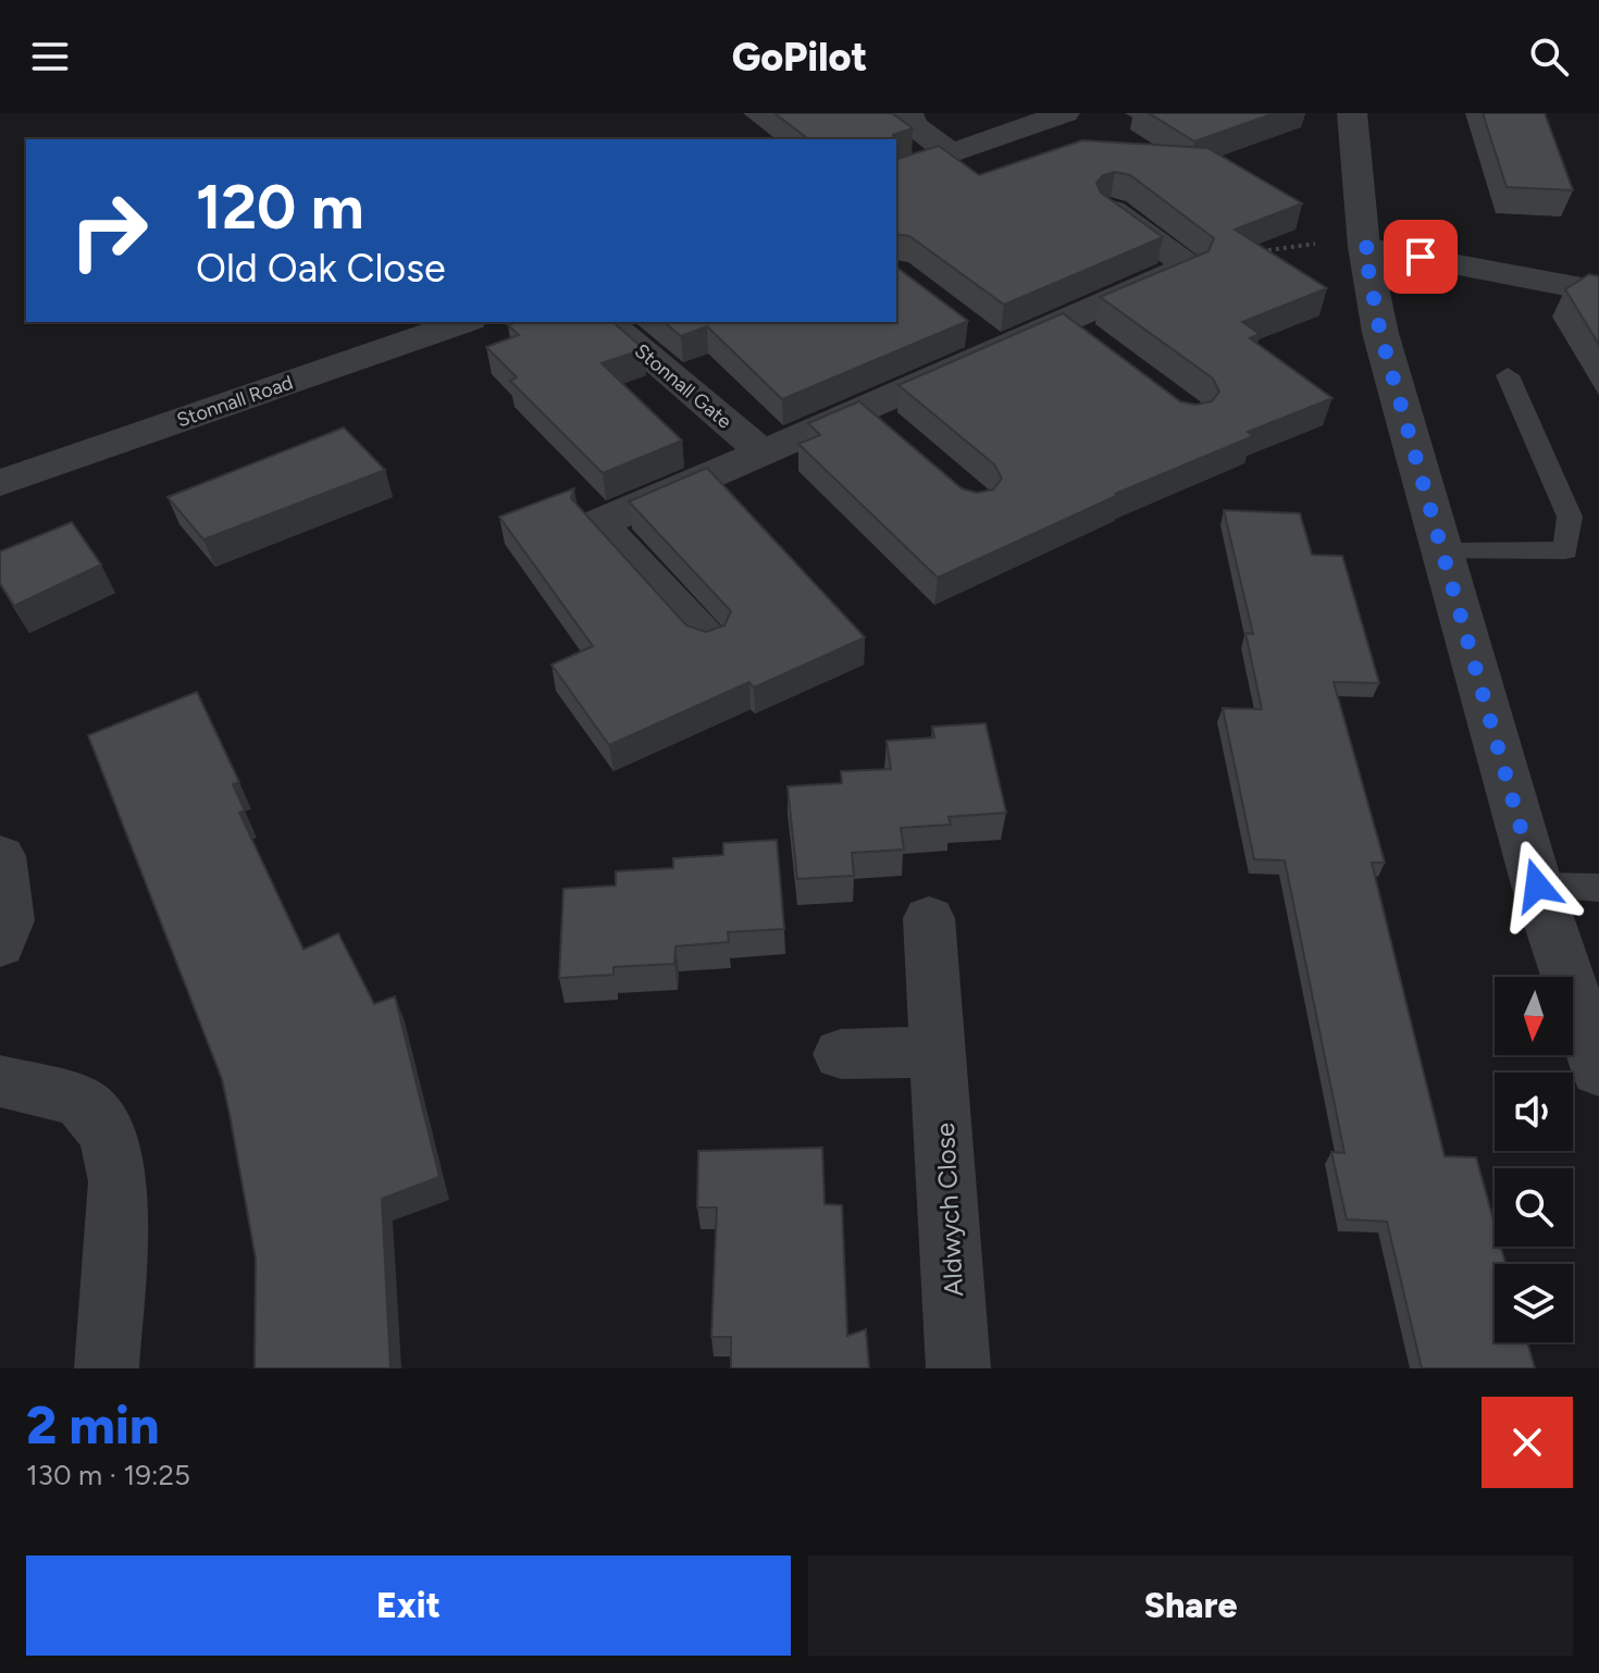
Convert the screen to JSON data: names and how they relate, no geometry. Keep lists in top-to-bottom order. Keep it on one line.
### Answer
{"streets":{"street":["Stonnall Gate","Stonnall Road","Aldwych Close"]},"north":"bottom","page":{"header":"GoPilot","turn":["120 m","Old Oak Close"],"heading":["2 min","130 m · 19:25"],"buttons":["Exit","Share"]}}
